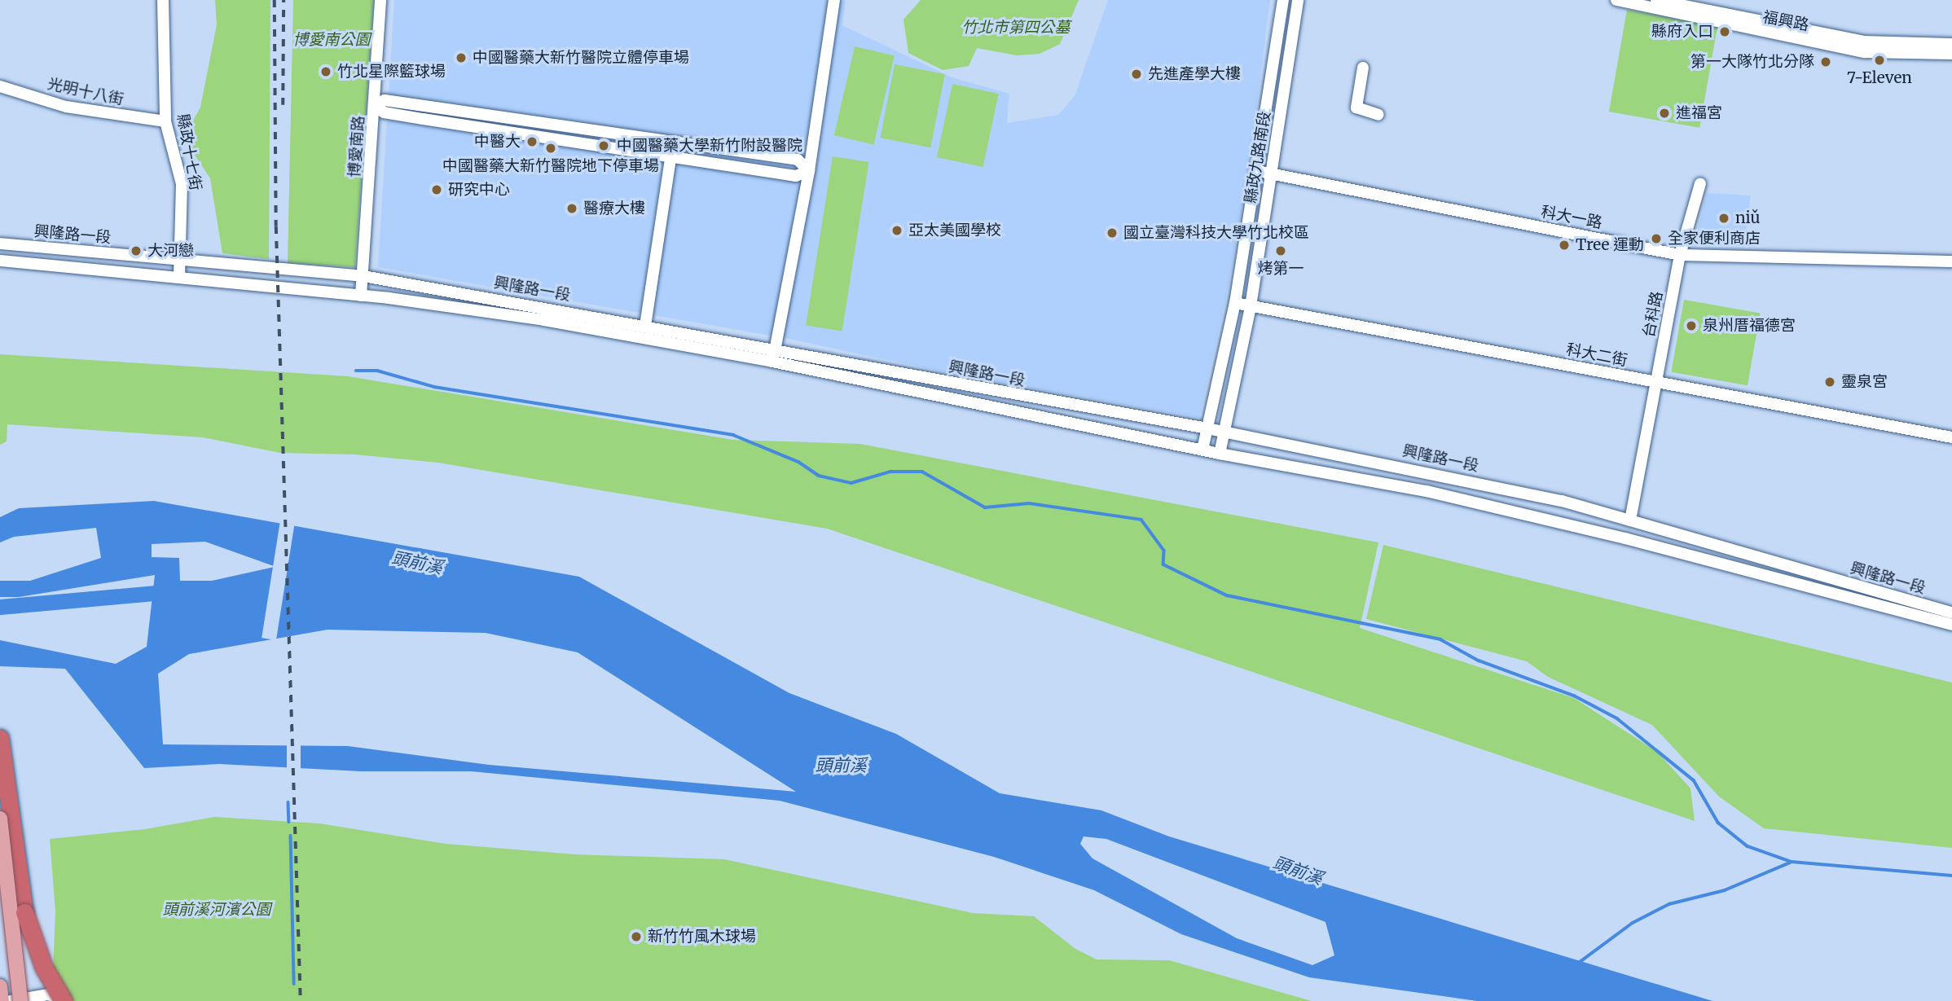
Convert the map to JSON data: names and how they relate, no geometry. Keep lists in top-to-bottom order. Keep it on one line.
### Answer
{"streets":{"street":["福興路","光明十八街","博愛南路","縣政十七街","縣政九路南段","科大一路","興隆路一段","台科路","科大二街"]},"crossings":[["光明十八街","縣政十七街"],["博愛南路","興隆路一段"],["縣政十七街","興隆路一段"],["縣政九路南段","科大一路"],["縣政九路南段","興隆路一段"],["縣政九路南段","科大二街"],["科大一路","台科路"],["興隆路一段","台科路"],["台科路","科大二街"]],"water":["頭前溪"],"parks":["竹北市第四公墓","博愛南公園","頭前溪河濱公園"],"places":["縣府入口","中國醫藥大新竹醫院立體停車場","7-Eleven","第一大隊竹北分隊","竹北星際籃球場","先進產學大樓","進福宮","中醫大","中國醫藥大學新竹附設醫院","中國醫藥大新竹醫院地下停車場","研究中心","醫療大樓","niǔ","亞太美國學校","國立臺灣科技大學竹北校區","全家便利商店","Tree 運動","大河戀","烤第一","泉州厝福德宮","靈泉宮","新竹竹風木球場"]}
